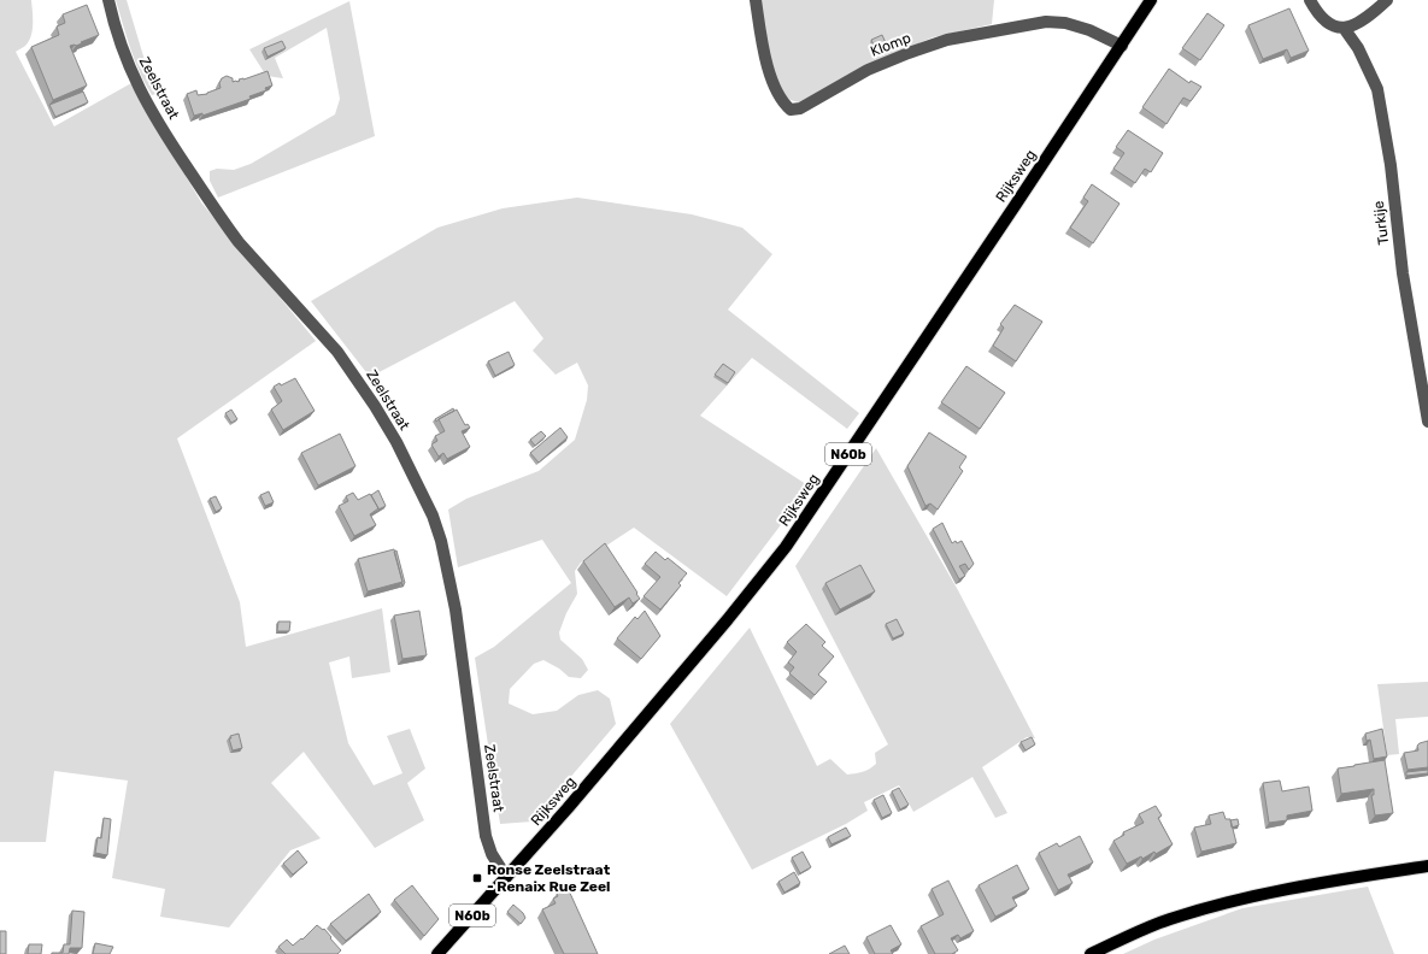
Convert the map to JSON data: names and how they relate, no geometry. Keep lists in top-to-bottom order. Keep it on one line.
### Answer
{"streets":{"main road":["Rijksweg","N60b"],"street":["Klomp","Zeelstraat","Turkije"]},"crossings":[["Klomp","Rijksweg"],["Zeelstraat","Rijksweg"]],"places":{"transit":["Ronse Zeelstraat - Renaix Rue Zeel"]}}
